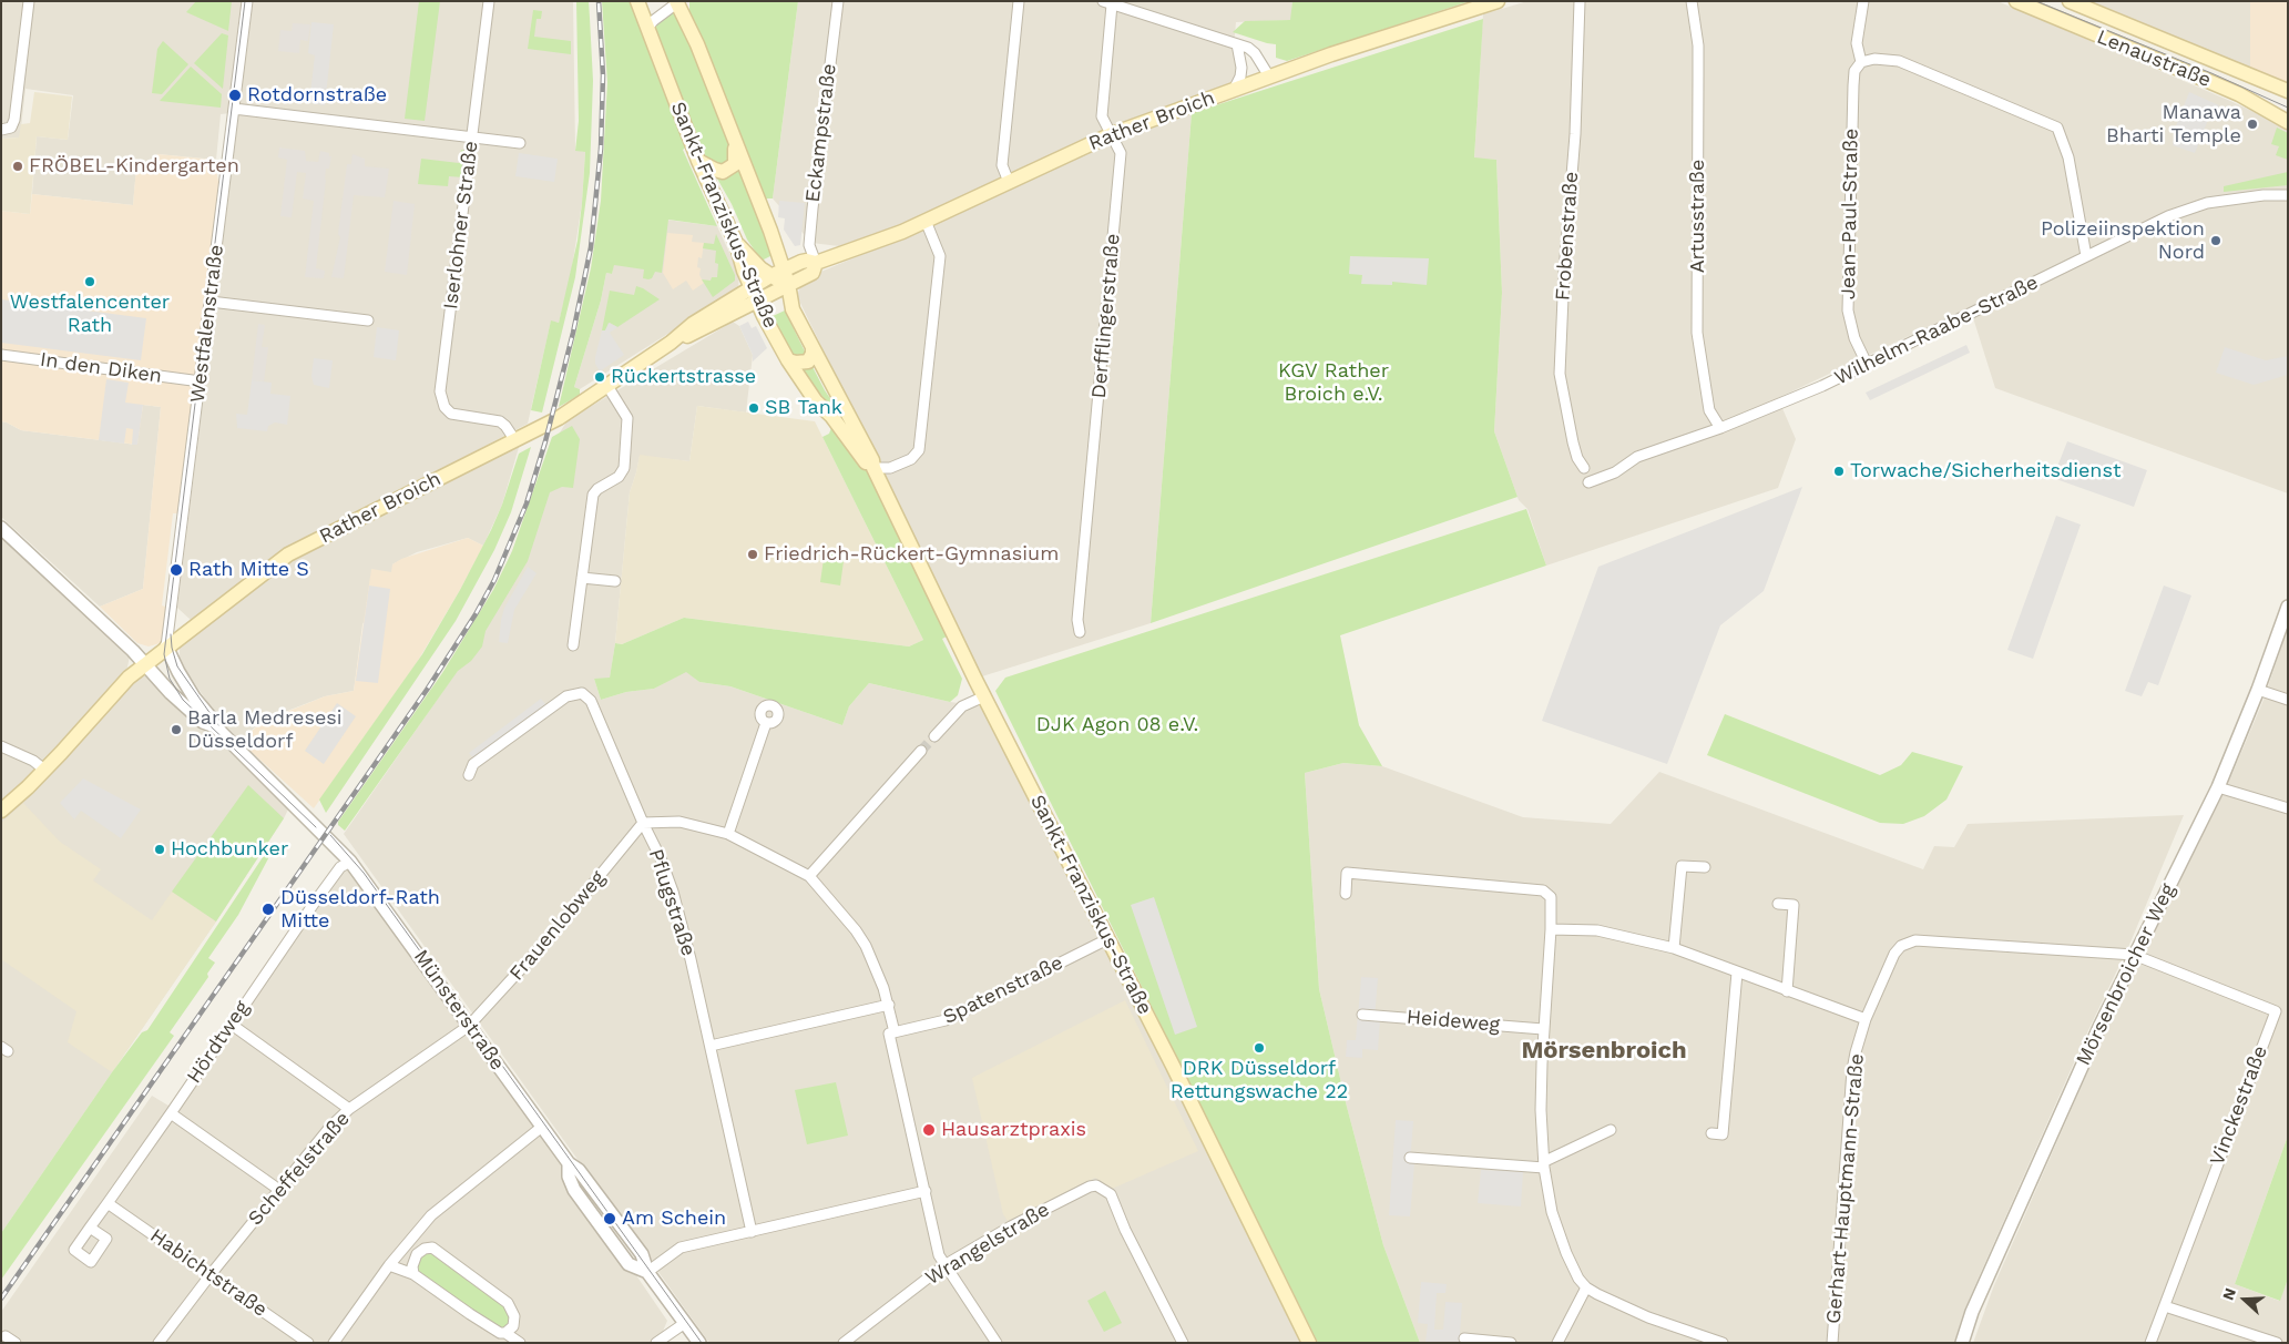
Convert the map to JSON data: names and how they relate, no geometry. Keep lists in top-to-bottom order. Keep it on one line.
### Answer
{"streets":{"main road":["Lenaustraße","Rather Broich","Sankt-Franziskus-Straße"],"street":["Eckampstraße","Jean-Paul-Straße","Artusstraße","Iserlohner Straße","Frobenstraße","Derfflingerstraße","Westfalenstraße","Wilhelm-Raabe-Straße","In den Diken","Pflugstraße","Frauenlobweg","Mörsenbroicher Weg","Spatenstraße","Münsterstraße","Heideweg","Hördtweg","Vinckestraße","Scheffelstraße","Gerhart-Hauptmann-Straße","Wrangelstraße","Habichtstraße"]},"crossings":[["Rather Broich","Eckampstraße"],["Rather Broich","Sankt-Franziskus-Straße"],["Rather Broich","Iserlohner Straße"],["Rather Broich","Derfflingerstraße"],["Rather Broich","Westfalenstraße"],["Rather Broich","Münsterstraße"],["Jean-Paul-Straße","Wilhelm-Raabe-Straße"],["Sankt-Franziskus-Straße","Spatenstraße"],["Artusstraße","Wilhelm-Raabe-Straße"],["Westfalenstraße","In den Diken"],["Westfalenstraße","Münsterstraße"],["Pflugstraße","Frauenlobweg"],["Frauenlobweg","Münsterstraße"],["Frauenlobweg","Scheffelstraße"],["Mörsenbroicher Weg","Vinckestraße"],["Mörsenbroicher Weg","Gerhart-Hauptmann-Straße"],["Münsterstraße","Hördtweg"],["Münsterstraße","Scheffelstraße"],["Hördtweg","Habichtstraße"],["Vinckestraße","Gerhart-Hauptmann-Straße"],["Scheffelstraße","Habichtstraße"]],"districts":["Mörsenbroich"],"parks":["KGV Rather Broich e.V.","DJK Agon 08 e.V."],"places":["Rotdornstraße","Manawa Bharti Temple","FRÖBEL-Kindergarten","Polizeiinspektion Nord","Westfalencenter Rath","Rückertstrasse","SB Tank","Torwache/Sicherheitsdienst","Friedrich-Rückert-Gymnasium","Rath Mitte S","Barla Medresesi Düsseldorf","Hochbunker","Düsseldorf-Rath Mitte","DRK Düsseldorf Rettungswache 22","Hausarztpraxis","Am Schein"],"north":"left"}
